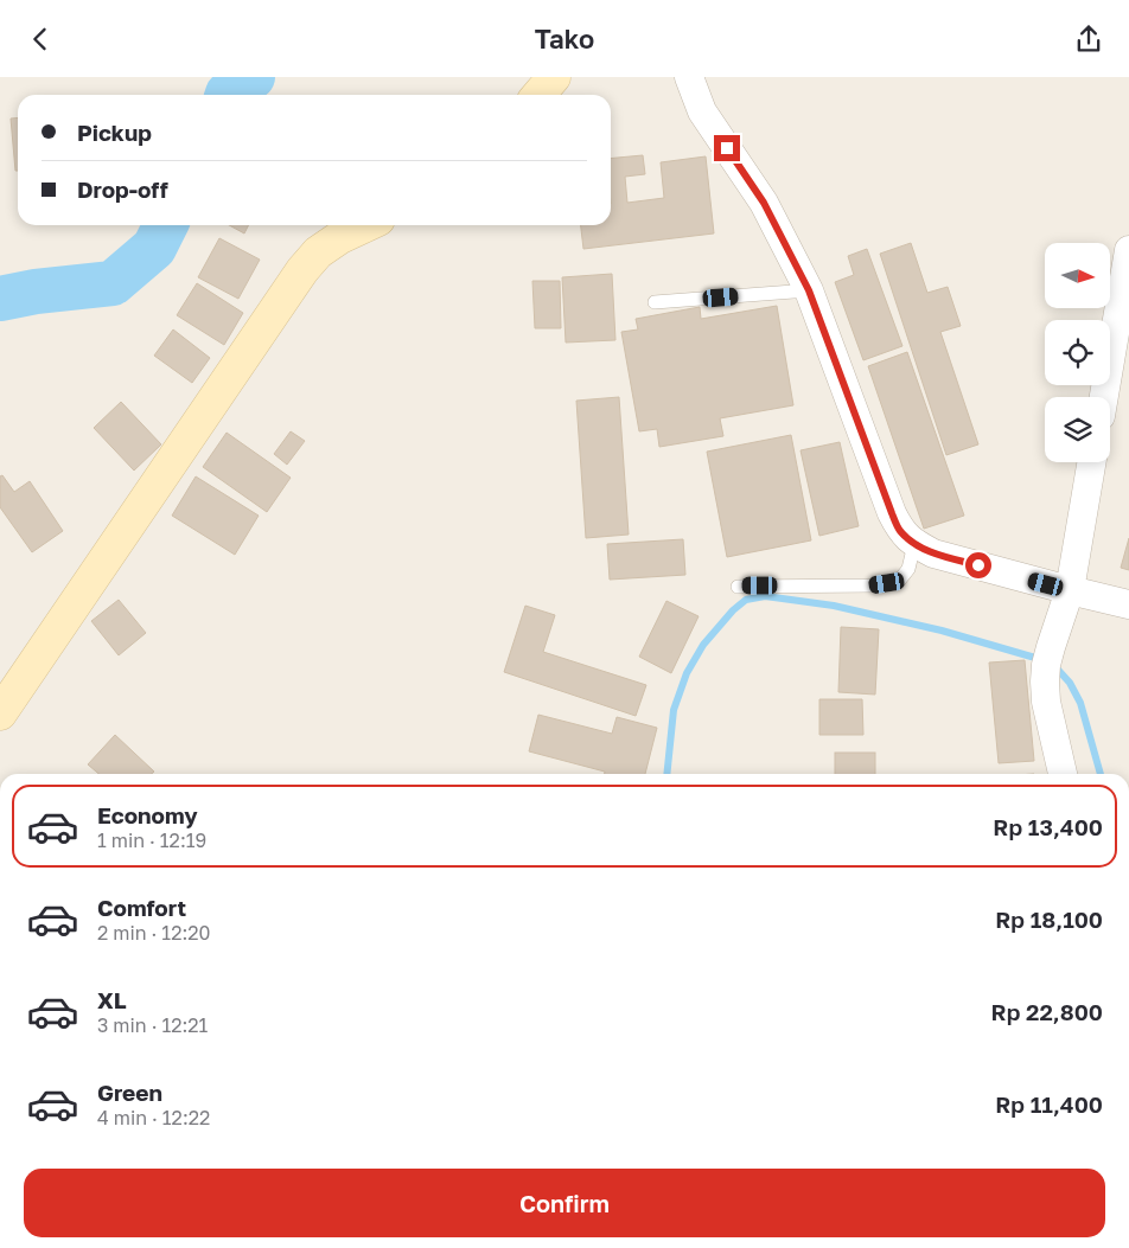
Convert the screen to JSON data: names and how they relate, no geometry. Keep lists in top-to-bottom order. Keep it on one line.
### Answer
{"north":"right","page":{"header":"Tako","banner":["Pickup","Drop-off"],"list":[{"name":"Economy","note":"1 min · 12:19","value":"Rp 13,400"},{"name":"Comfort","note":"2 min · 12:20","value":"Rp 18,100"},{"name":"XL","note":"3 min · 12:21","value":"Rp 22,800"},{"name":"Green","note":"4 min · 12:22","value":"Rp 11,400"}],"buttons":"Confirm"}}
